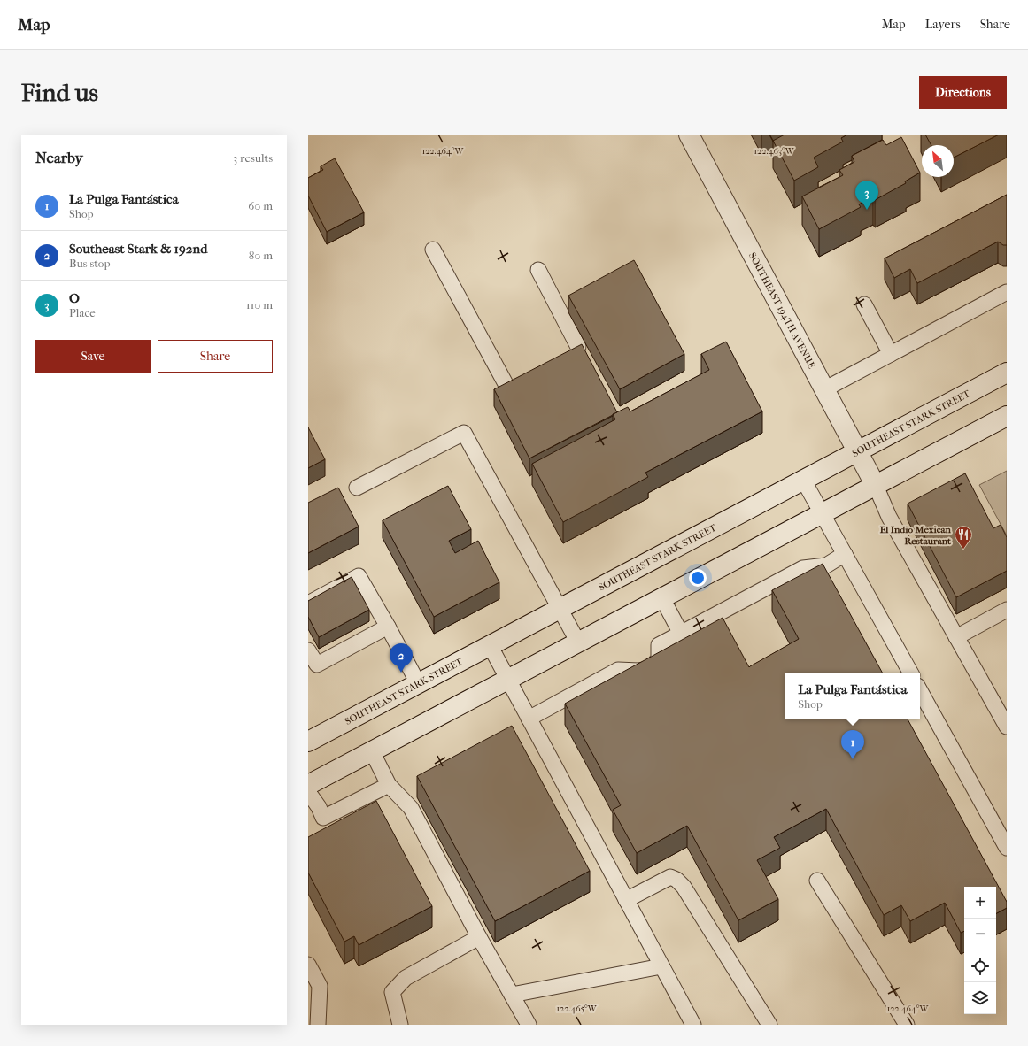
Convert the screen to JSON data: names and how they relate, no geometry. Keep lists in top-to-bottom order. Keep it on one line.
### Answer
{"streets":{"main road":["SOUTHEAST 194TH AVENUE","SOUTHEAST STARK STREET"]},"crossings":[["SOUTHEAST 194TH AVENUE","SOUTHEAST STARK STREET"]],"places":{"restaurant":["El Indio Mexican Restaurant"]},"north":"top left","page":{"header":"Map","nav":["Map","Layers","Share"],"buttons":["Directions",["Save","Share"]],"title":"Find us","heading":["Nearby","3 results"],"list":[{"mark":"1","name":"La Pulga Fantástica","note":"Shop","value":"60 m"},{"mark":"2","name":"Southeast Stark & 192nd","note":"Bus stop","value":"80 m"},{"mark":"3","name":"O","note":"Place","value":"110 m"}],"pins":["3","2","1"],"popup":["La Pulga Fantástica","Shop"],"map_buttons":["+","−"]},"coordinates":["122.464°W","122.463°W","122.465°W"]}
